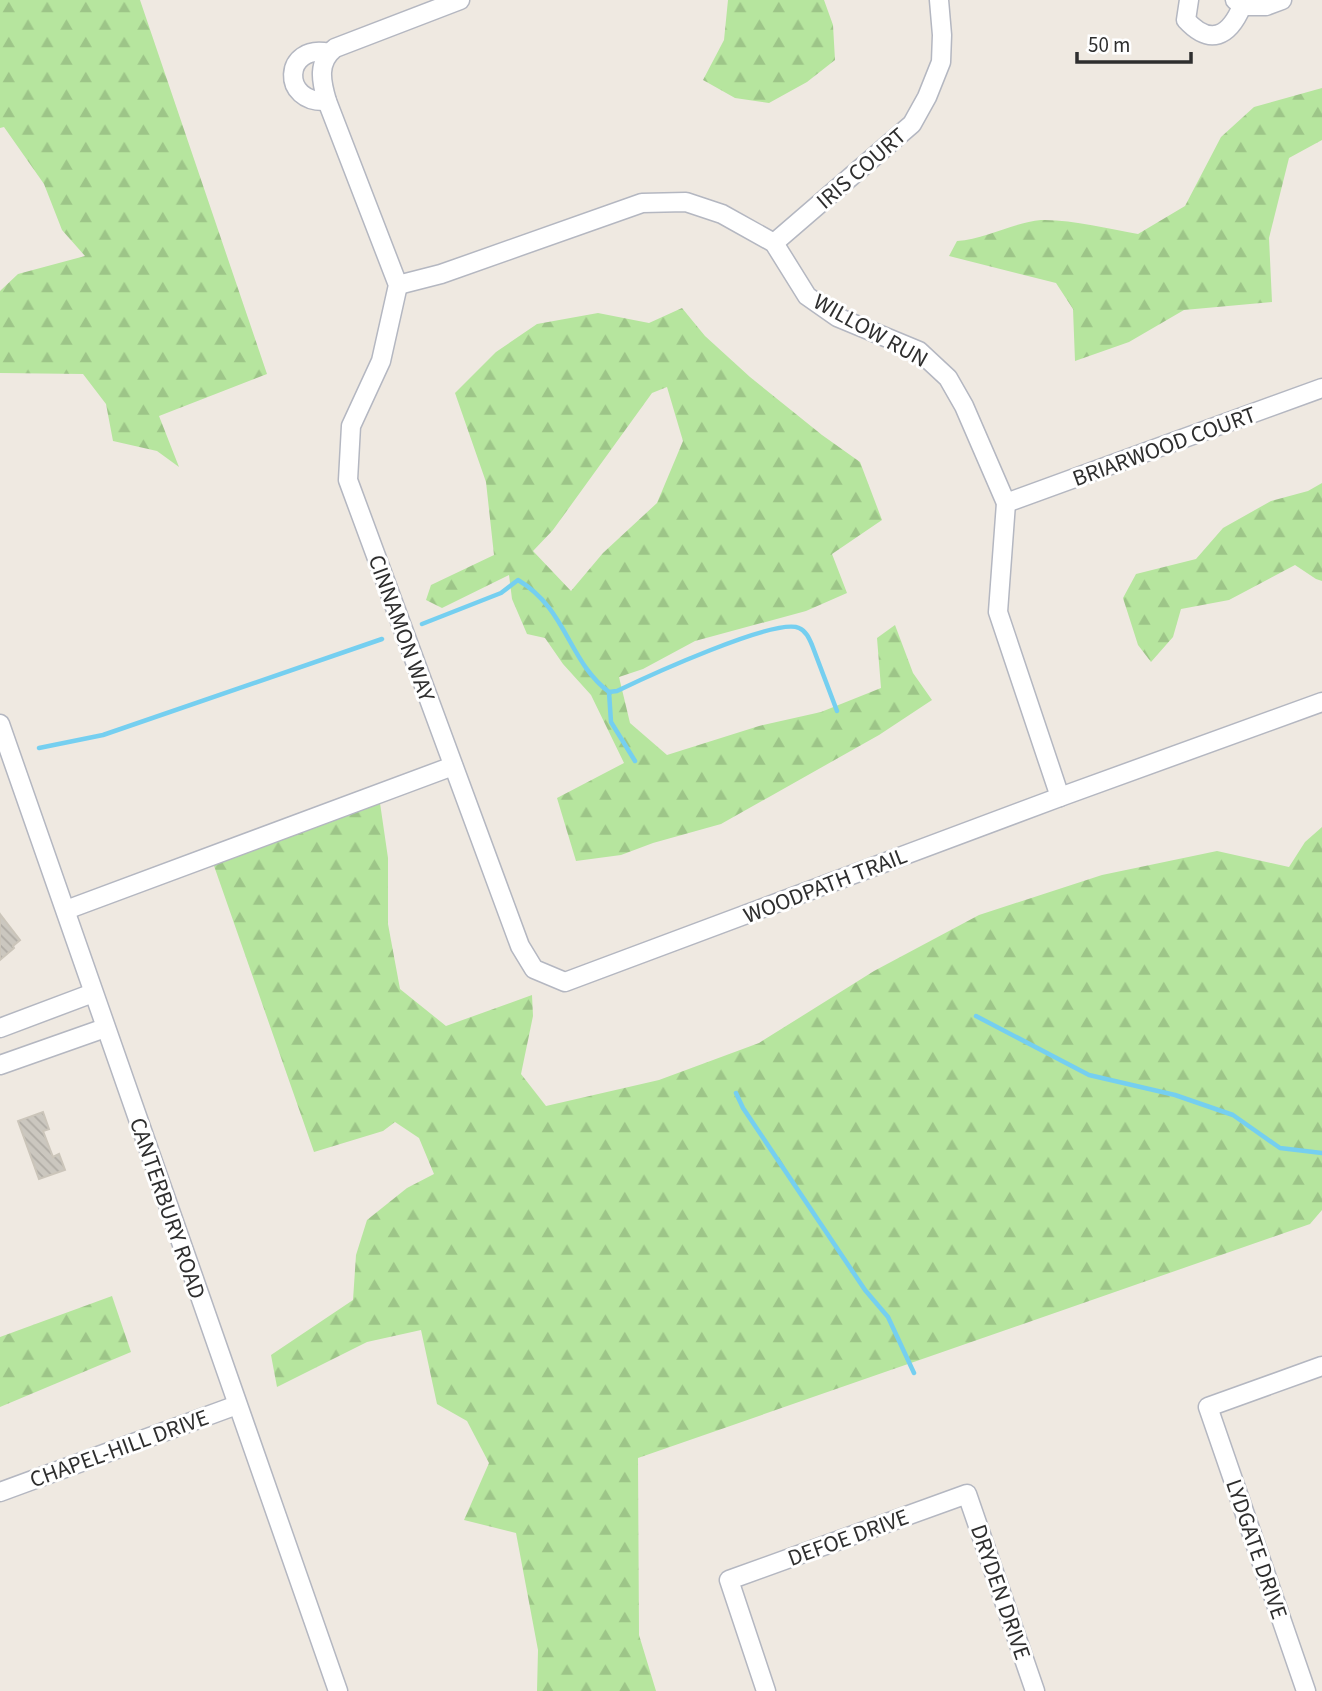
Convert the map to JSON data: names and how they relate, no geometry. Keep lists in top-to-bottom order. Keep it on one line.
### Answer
{"streets":{"street":["IRIS COURT","WILLOW RUN","BRIARWOOD COURT","CINNAMON WAY","WOODPATH TRAIL","CANTERBURY ROAD","CHAPEL-HILL DRIVE","DEFOE DRIVE","LYDGATE DRIVE","DRYDEN DRIVE"]},"crossings":[["IRIS COURT","WILLOW RUN"],["WILLOW RUN","BRIARWOOD COURT"],["WILLOW RUN","CINNAMON WAY"],["WILLOW RUN","WOODPATH TRAIL"],["CINNAMON WAY","WOODPATH TRAIL"],["CANTERBURY ROAD","CHAPEL-HILL DRIVE"],["DEFOE DRIVE","DRYDEN DRIVE"]],"scale_bar":"50 m"}
